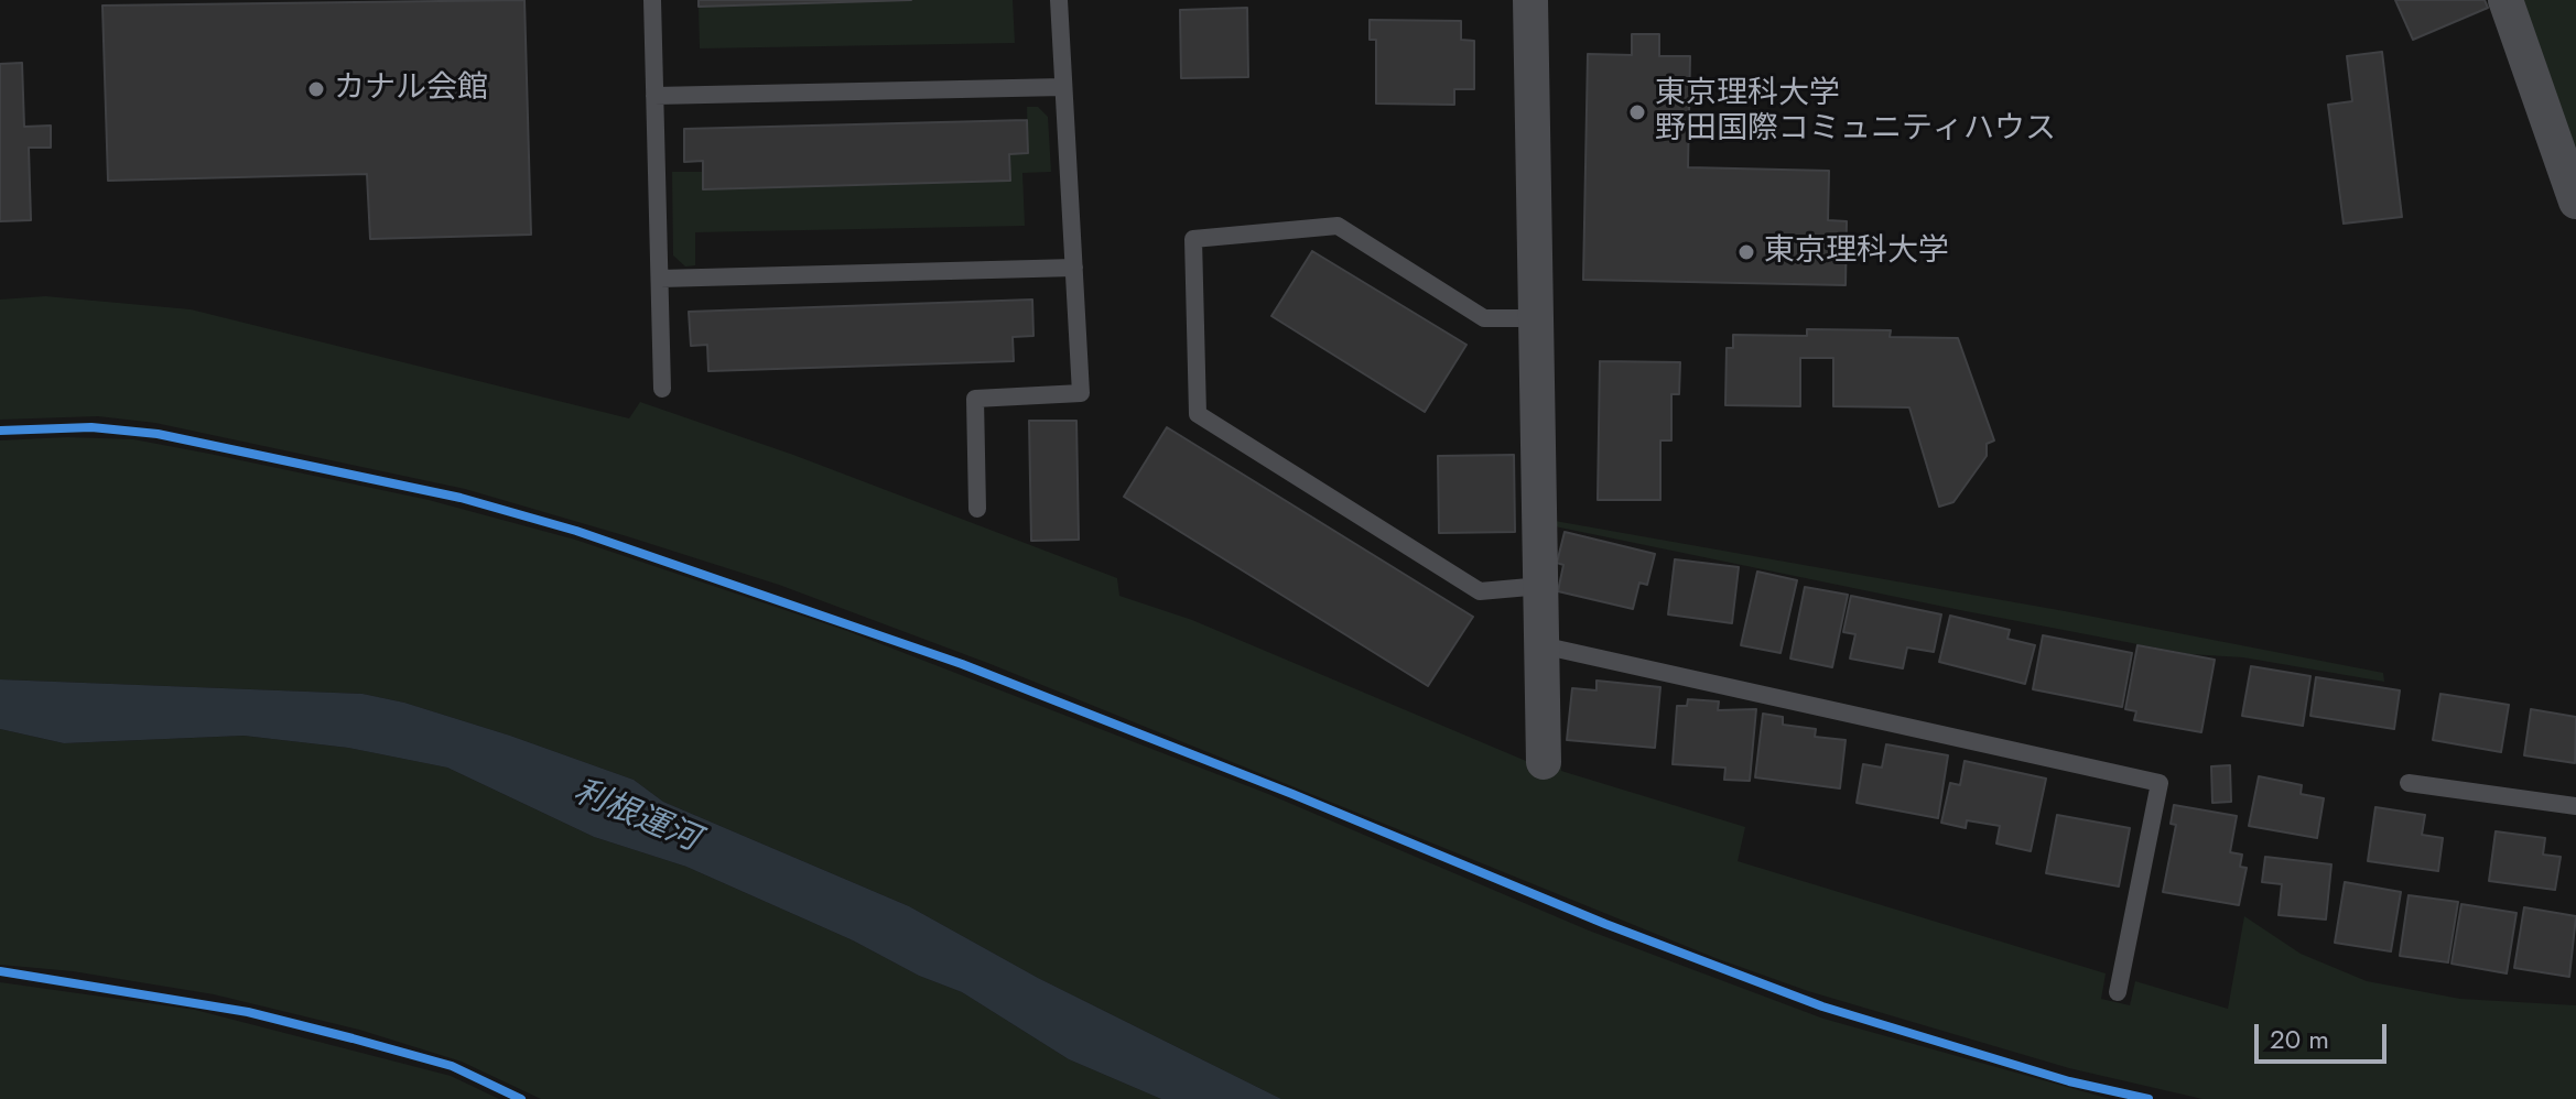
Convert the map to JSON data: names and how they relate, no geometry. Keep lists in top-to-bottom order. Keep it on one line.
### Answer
{"water":["利根運河"],"places":["カナル会館","東京理科大学 野田国際コミュニティハウス","東京理科大学"],"scale_bar":"20 m"}
